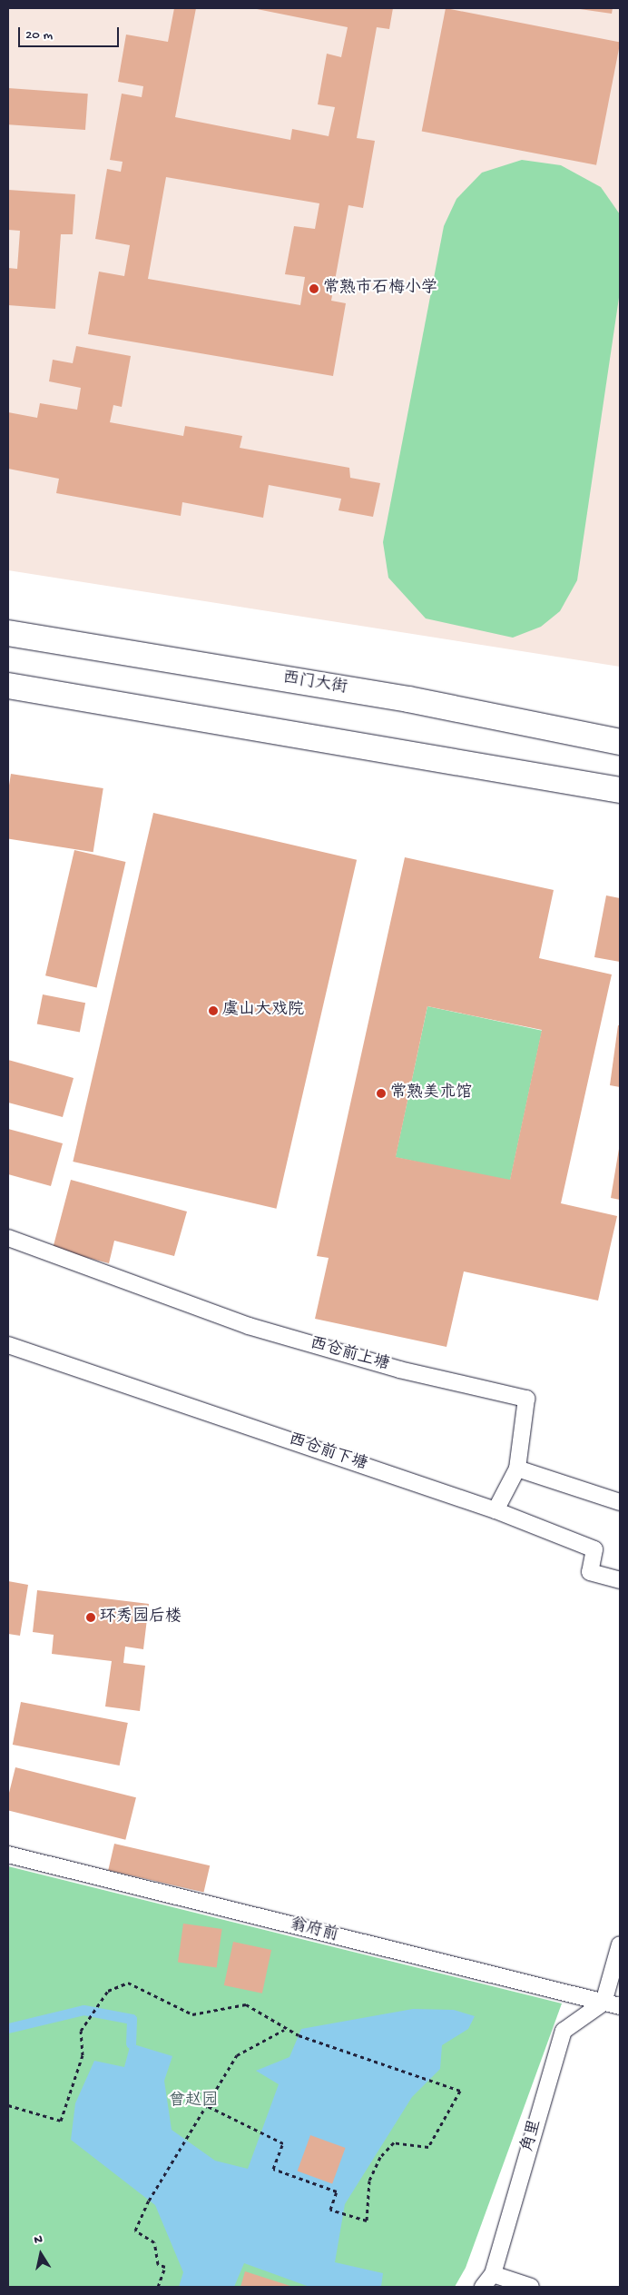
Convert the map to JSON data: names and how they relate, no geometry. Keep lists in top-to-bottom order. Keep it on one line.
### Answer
{"streets":{"main road":["西门大街"],"lane":["西仓前上塘","西仓前下塘","翁府前","角里"]},"crossings":[["翁府前","角里"]],"parks":["曾赵园"],"places":["常熟市石梅小学","虞山大戏院","常熟美术馆","环秀园后楼"],"scale_bar":"20 m","north":"top"}
